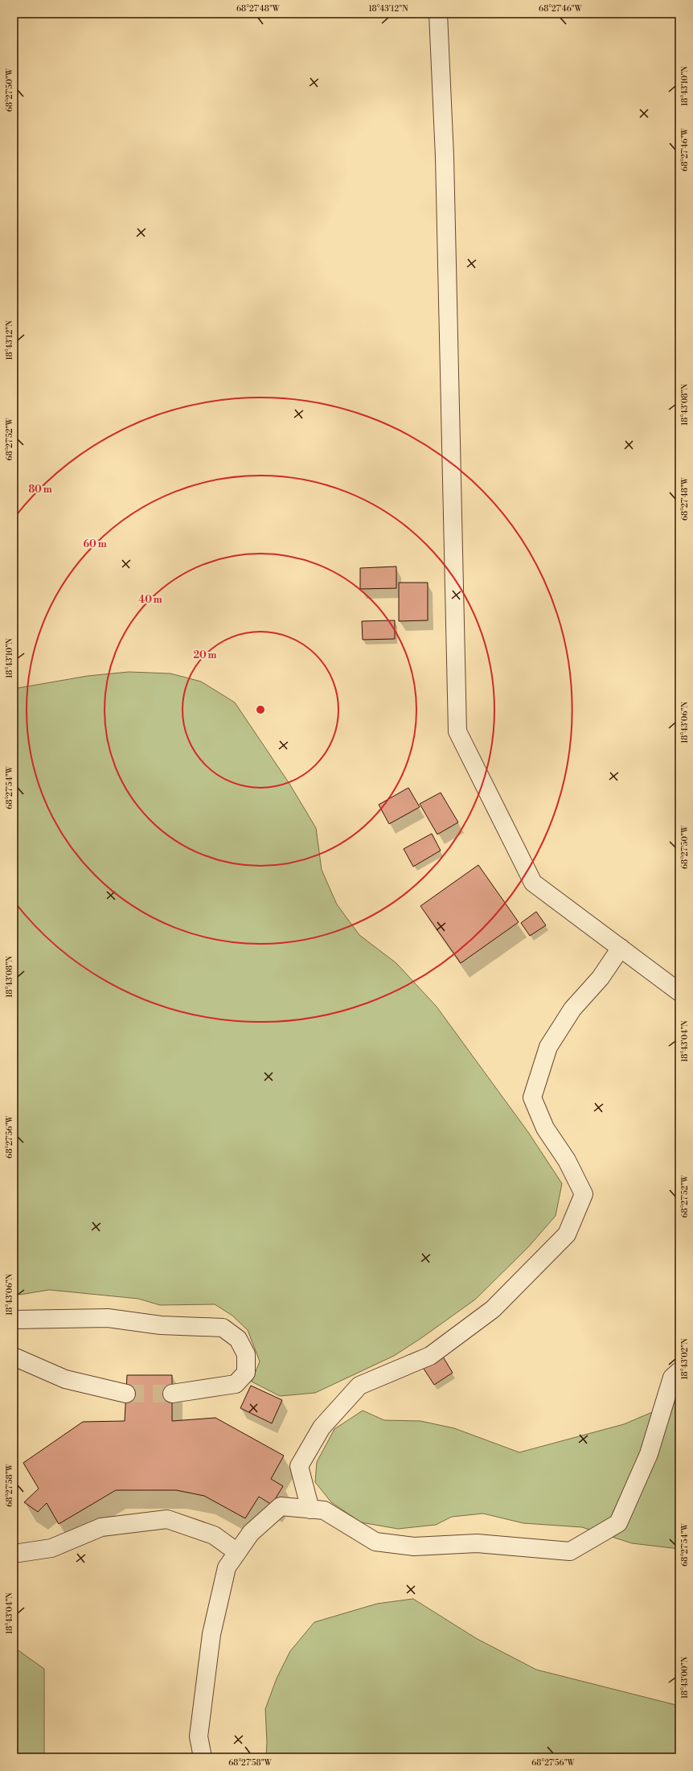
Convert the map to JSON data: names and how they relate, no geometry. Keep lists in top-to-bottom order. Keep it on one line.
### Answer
{"coordinates":["68°27'48\"W","18°43'12\"N","68°27'46\"W","18°43'10\"N","68°27'50\"W","18°43'08\"N","68°27'52\"W","18°43'06\"N","68°27'54\"W","18°43'04\"N","68°27'56\"W","18°43'02\"N","68°27'58\"W","18°43'00\"N"],"rings":["80 m","60 m","40 m","20 m"]}
